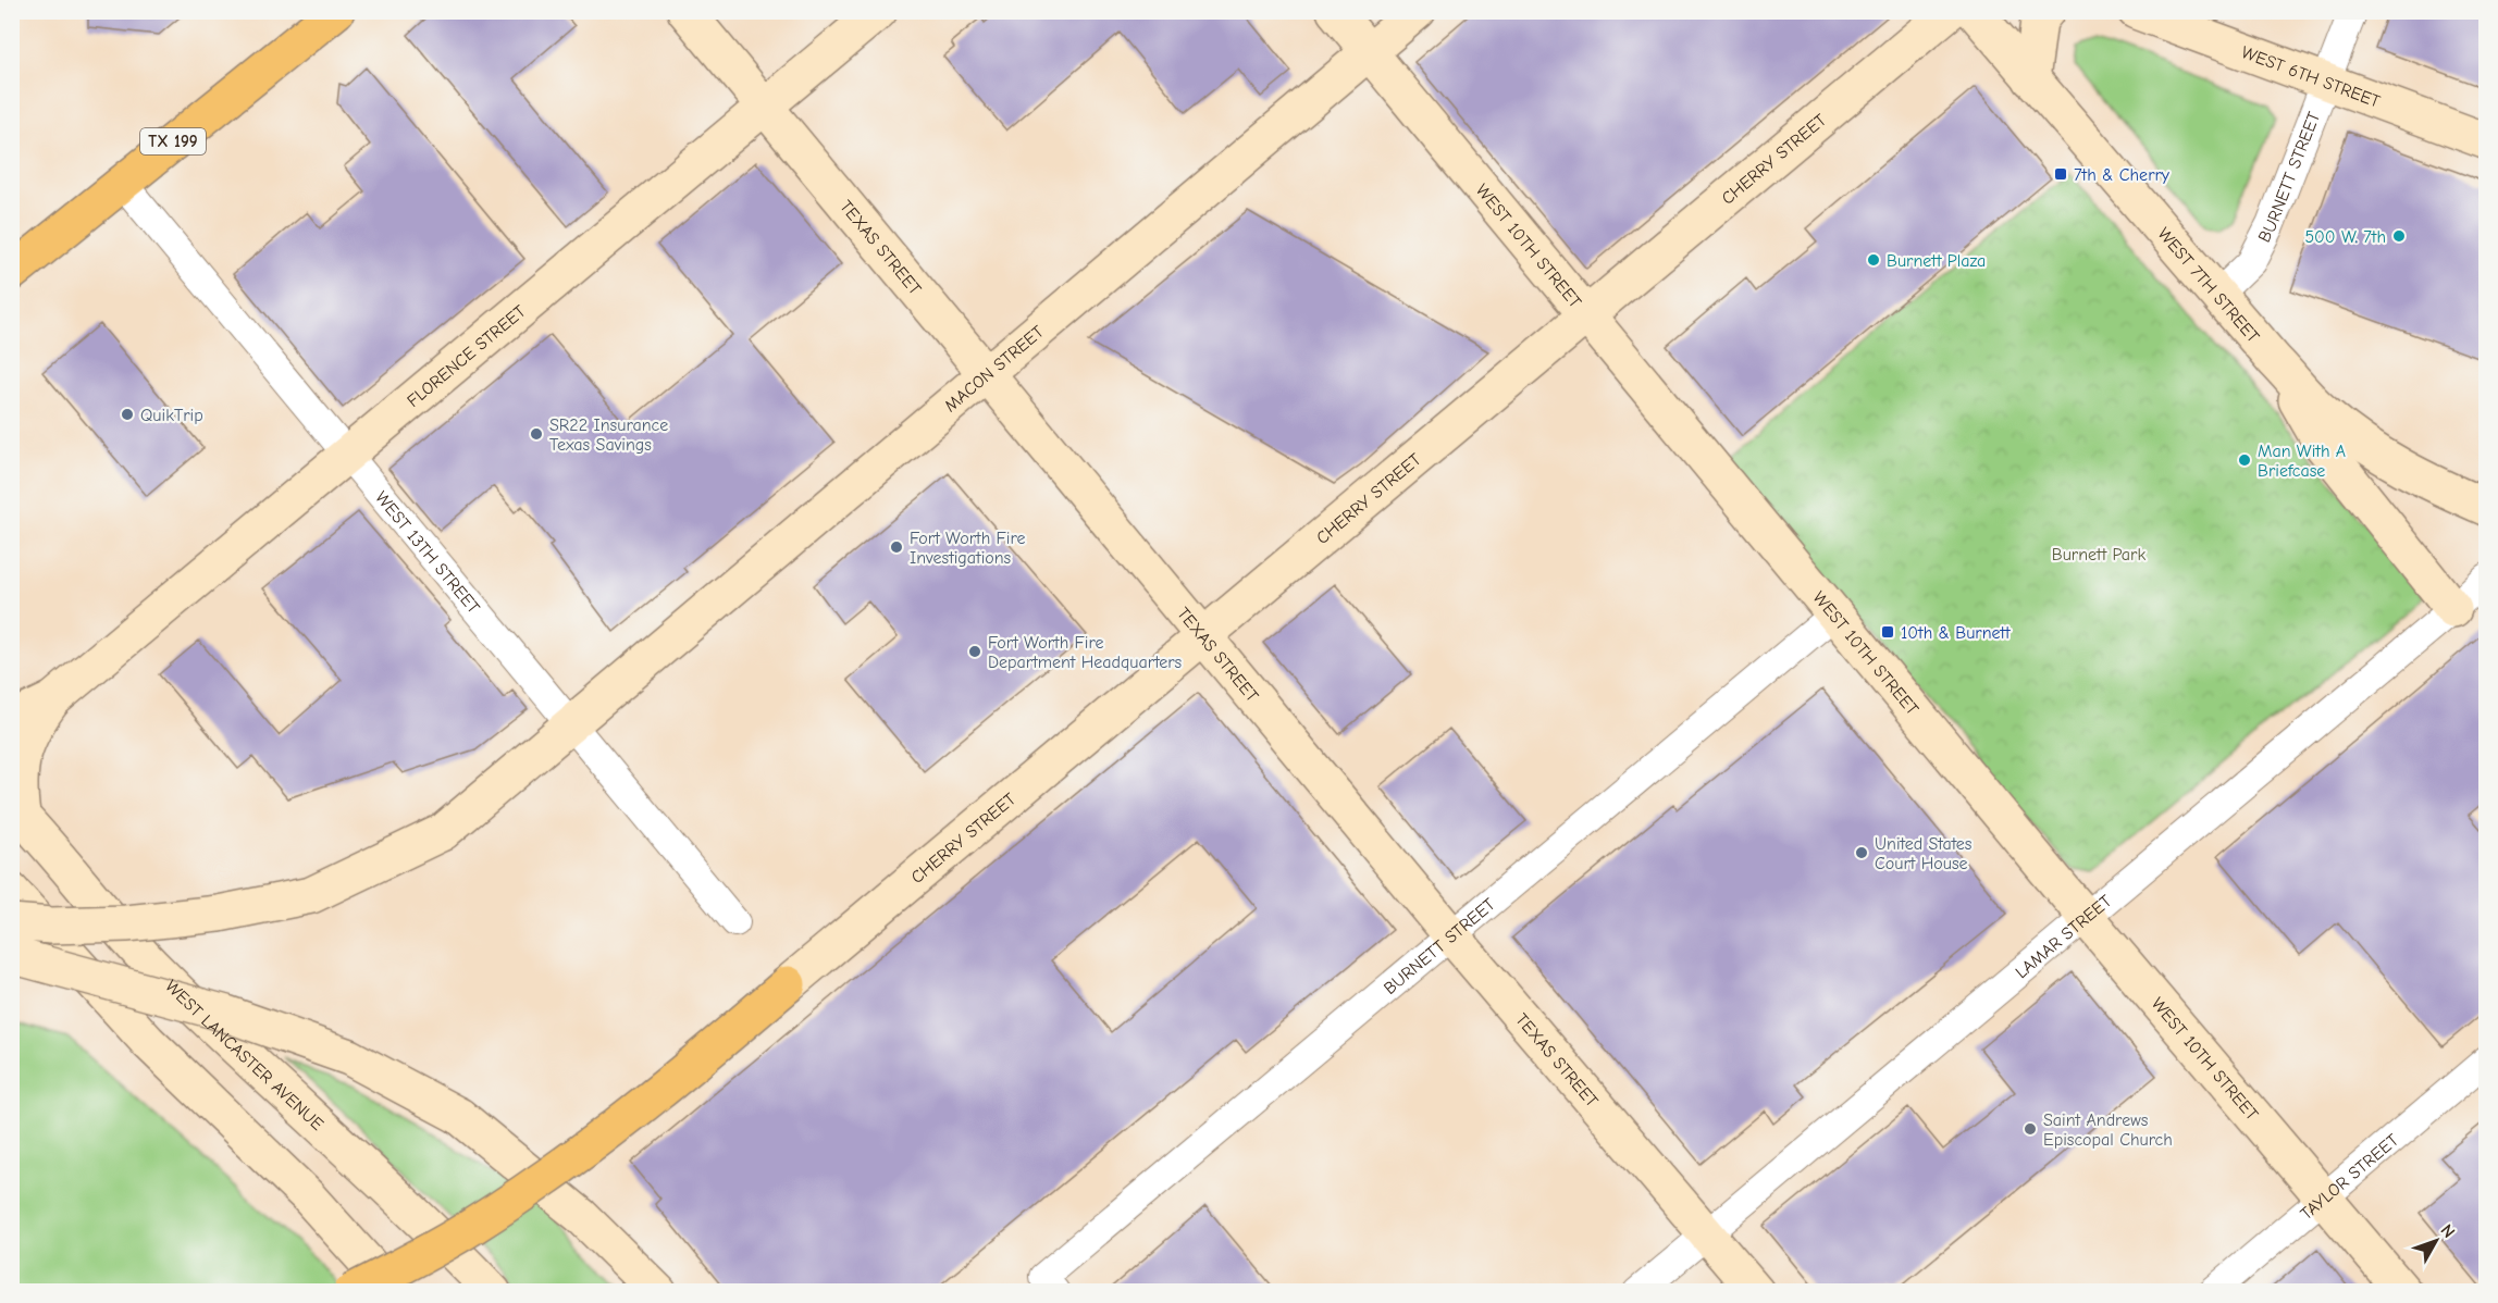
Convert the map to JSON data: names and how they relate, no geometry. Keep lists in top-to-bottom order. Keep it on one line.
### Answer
{"streets":{"main road":["TX 199"],"street":["WEST 6TH STREET","CHERRY STREET","BURNETT STREET","WEST 10TH STREET","TEXAS STREET","WEST 7TH STREET","FLORENCE STREET","MACON STREET","WEST 13TH STREET","LAMAR STREET","WEST LANCASTER AVENUE","TAYLOR STREET"]},"crossings":[["WEST 6TH STREET","BURNETT STREET"],["TX 199","WEST 13TH STREET"],["CHERRY STREET","WEST 10TH STREET"],["CHERRY STREET","TEXAS STREET"],["BURNETT STREET","WEST 10TH STREET"],["BURNETT STREET","TEXAS STREET"],["BURNETT STREET","WEST 7TH STREET"],["WEST 10TH STREET","MACON STREET"],["WEST 10TH STREET","LAMAR STREET"],["WEST 10TH STREET","TAYLOR STREET"],["TEXAS STREET","FLORENCE STREET"],["TEXAS STREET","MACON STREET"],["TEXAS STREET","LAMAR STREET"],["FLORENCE STREET","WEST 13TH STREET"],["FLORENCE STREET","WEST LANCASTER AVENUE"],["MACON STREET","WEST 13TH STREET"]],"parks":["Burnett Park"],"places":{"transit":["7th & Cherry","10th & Burnett"],"other":["500 W. 7th","Burnett Plaza","QuikTrip","SR22 Insurance Texas Savings","Man With A Briefcase","Fort Worth Fire Investigations","Fort Worth Fire Department Headquarters","United States Court House","Saint Andrews Episcopal Church"]},"north":"top right"}
